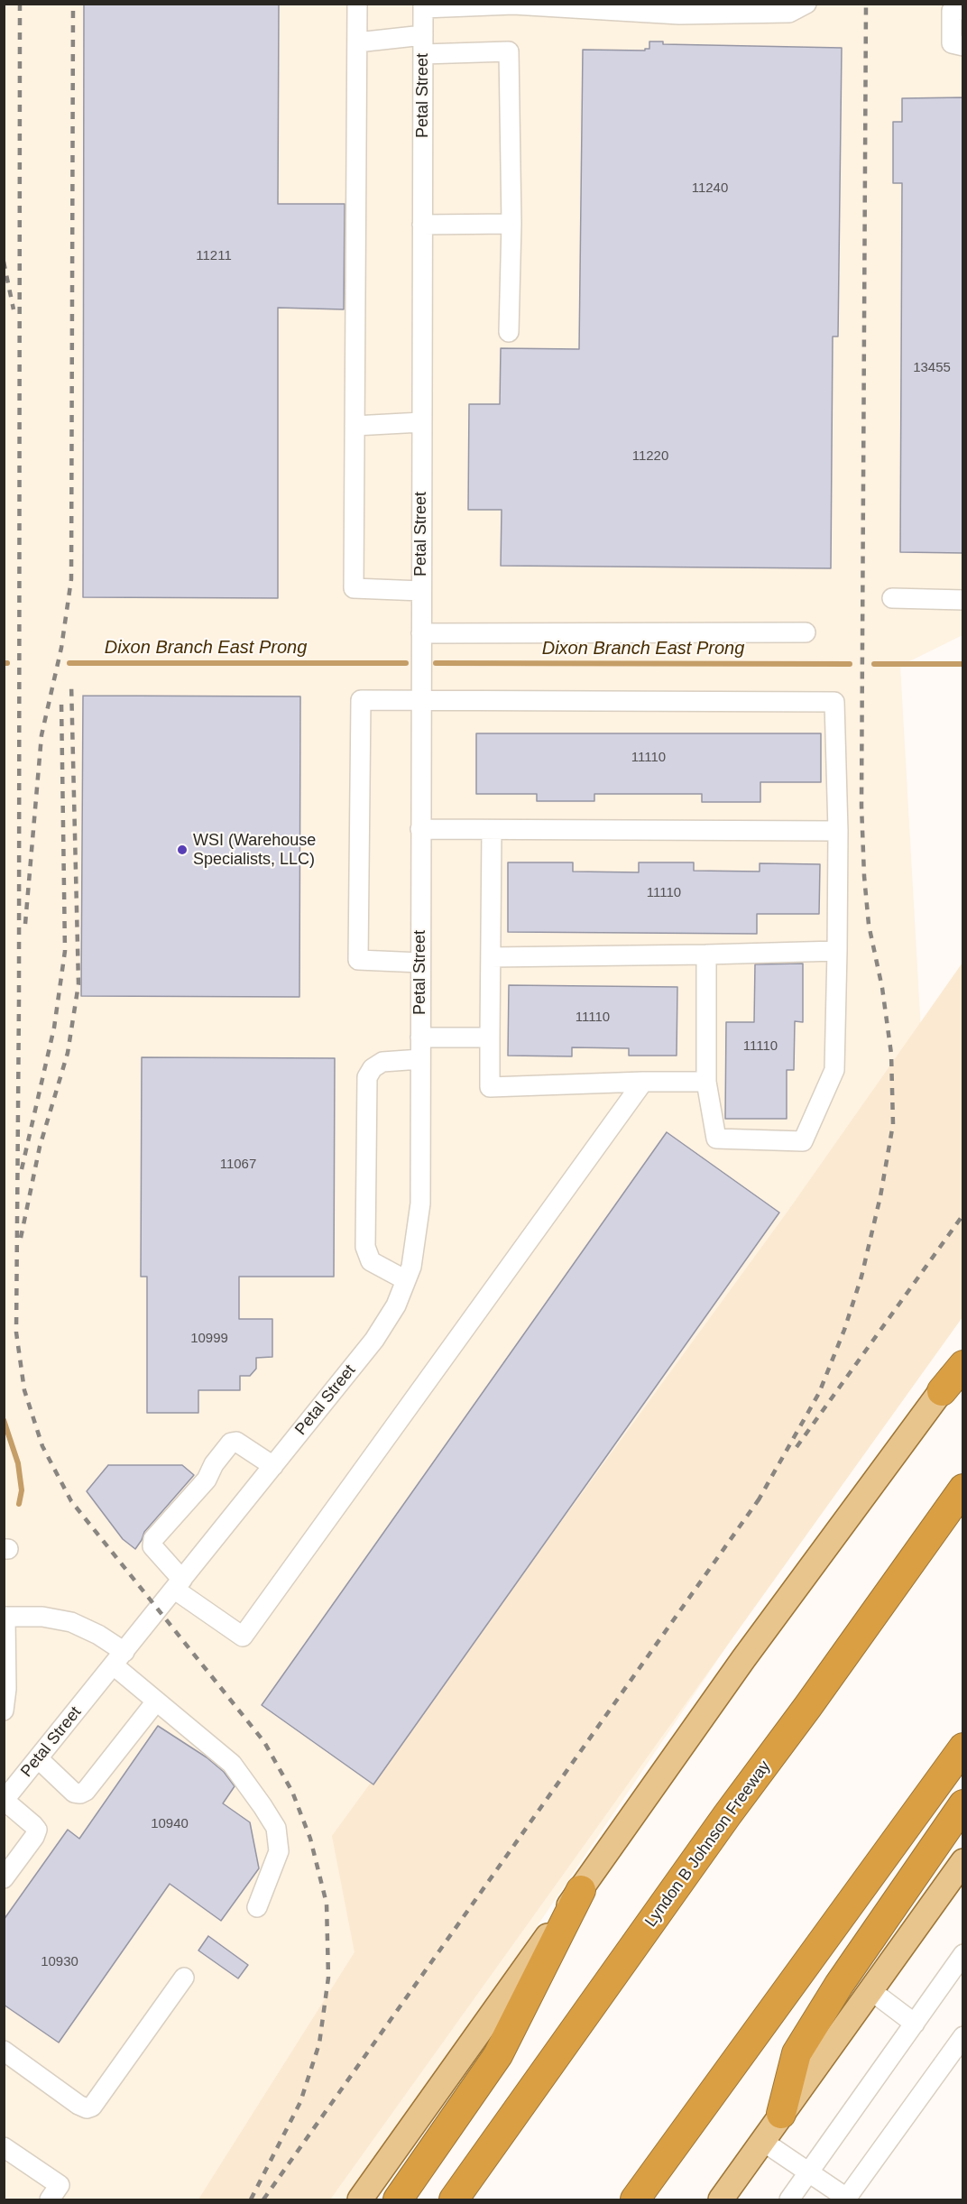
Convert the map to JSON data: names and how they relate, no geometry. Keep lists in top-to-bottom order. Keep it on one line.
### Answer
{"streets":{"highway":["Lyndon B Johnson Freeway"],"street":["Petal Street"]},"water":["Dixon Branch East Prong"],"places":["WSI (Warehouse Specialists, LLC)"],"house_numbers":["11240","11211","13455","11220","11110","11110","11110","11110","11067","10999","10940","10930"]}
